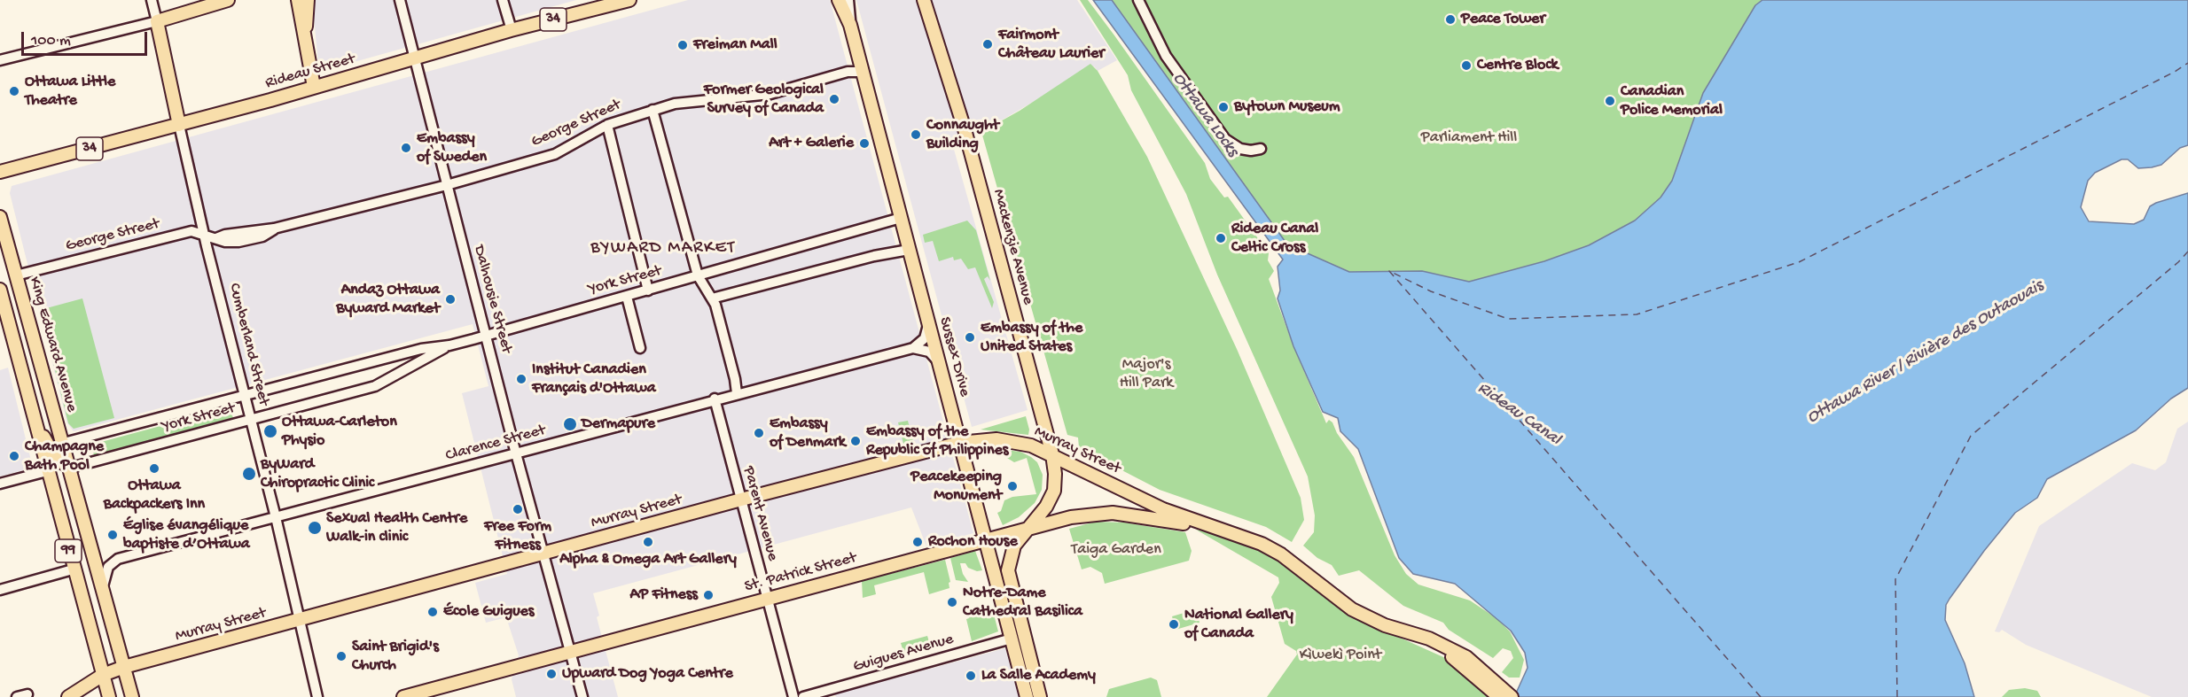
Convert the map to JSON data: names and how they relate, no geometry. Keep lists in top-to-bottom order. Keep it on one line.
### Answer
{"streets":{"main road":["34","Rideau Street","Mackenzie Avenue","King Edward Avenue","Cumberland Street","Sussex Drive","Murray Street","99","St. Patrick Street"],"street":["George Street","York Street","Dalhousie Street","Clarence Street","Parent Avenue","Guigues Avenue"]},"crossings":[["Rideau Street","Dalhousie Street"],["Rideau Street","Cumberland Street"],["George Street","Dalhousie Street"],["George Street","King Edward Avenue"],["George Street","Cumberland Street"],["George Street","Sussex Drive"],["Mackenzie Avenue","Murray Street"],["Mackenzie Avenue","St. Patrick Street"],["York Street","Dalhousie Street"],["York Street","King Edward Avenue"],["York Street","Cumberland Street"],["York Street","Sussex Drive"],["Dalhousie Street","Clarence Street"],["Dalhousie Street","Murray Street"],["Dalhousie Street","St. Patrick Street"],["King Edward Avenue","Clarence Street"],["King Edward Avenue","Murray Street"],["Cumberland Street","Clarence Street"],["Cumberland Street","Murray Street"],["Sussex Drive","Murray Street"],["Sussex Drive","St. Patrick Street"],["Sussex Drive","Guigues Avenue"],["Clarence Street","Parent Avenue"],["Murray Street","Parent Avenue"],["Murray Street","99"],["Murray Street","St. Patrick Street"],["Parent Avenue","St. Patrick Street"]],"districts":["BYWARD MARKET"],"water":["Ottawa Locks","Ottawa River / Rivière des Outaouais","Rideau Canal"],"parks":["Parliament Hill","Major's Hill Park","Taiga Garden","Kìwekì Point"],"places":["Peace Tower","Fairmont Château Laurier","Freiman Mall","Centre Block","Ottawa Little Theatre","Former Geological Survey of Canada","Canadian Police Memorial","Bytown Museum","Connaught Building","Art + Galerie","Embassy of Sweden","Rideau Canal Celtic Cross","Andaz Ottawa Byward Market","Embassy of the United States","Institut Canadien Français d'Ottawa","Dermapure","Ottawa-Carleton Physio","Embassy of Denmark","Embassy of the Republic of Philippines","Champagne Bath Pool","Ottawa Backpackers Inn","ByWard Chiropractic Clinic","Peacekeeping Monument","Free Form Fitness","Sexual Health Centre Walk-in clinic","Église évangélique baptiste d’Ottawa","Alpha & Omega Art Gallery","Rochon House","AP Fitness","Notre-Dame Cathedral Basilica","École Guigues","National Gallery of Canada","Saint Brigid's Church","Upward Dog Yoga Centre","La Salle Academy"],"scale_bar":"100 m"}
